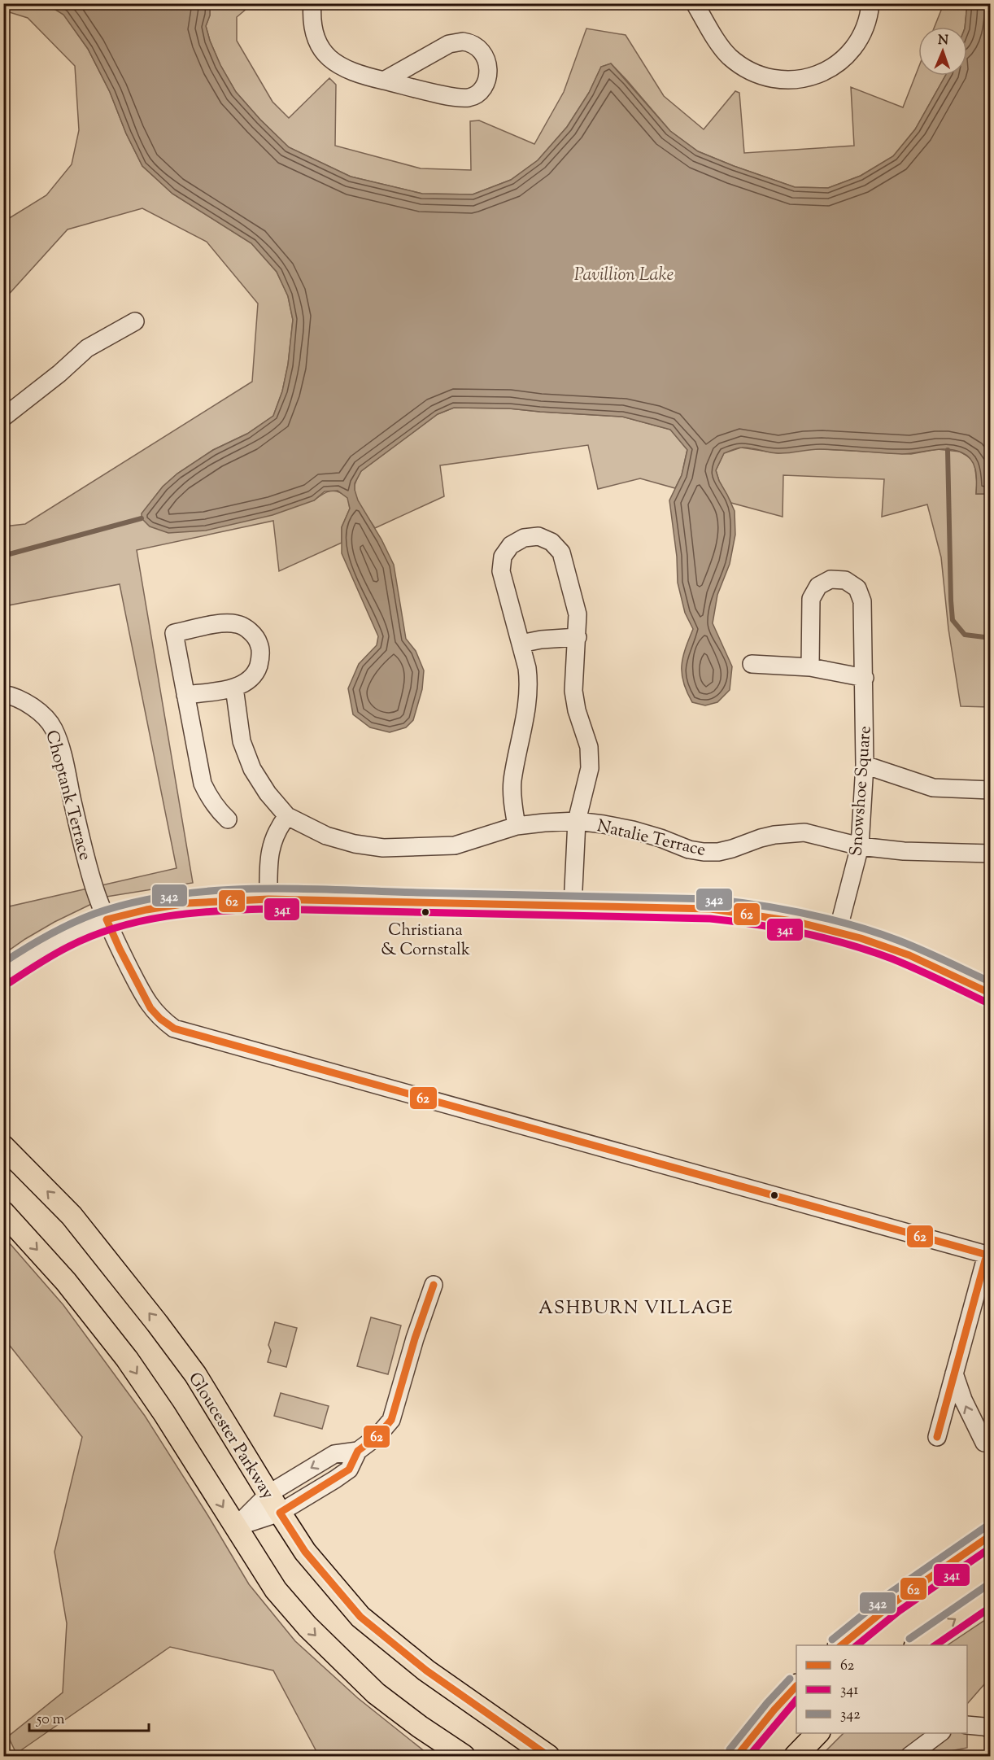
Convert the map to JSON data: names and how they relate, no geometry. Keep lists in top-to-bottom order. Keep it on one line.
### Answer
{"streets":{"main road":["Gloucester Parkway"],"street":["Snowshoe Square","Choptank Terrace","Natalie Terrace"]},"crossings":[["Snowshoe Square","Natalie Terrace"]],"districts":["ASHBURN VILLAGE"],"water":["Pavillion Lake"],"places":["Christiana & Cornstalk"],"lines":["transit line 342","transit line 62","transit line 341"],"legend":["62","341","342"],"scale_bar":"50 m","north":"top"}
